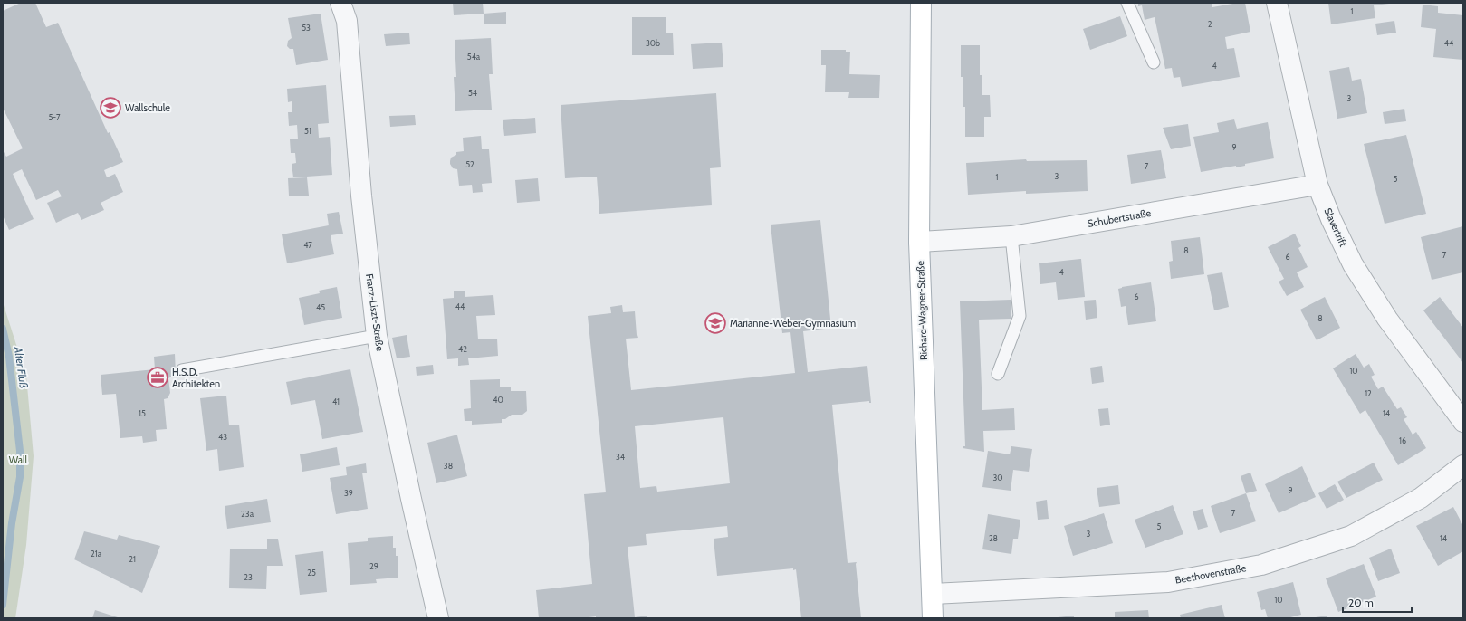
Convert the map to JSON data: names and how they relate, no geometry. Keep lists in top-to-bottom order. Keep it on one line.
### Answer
{"streets":{"main road":["Richard-Wagner-Straße"],"street":["Schubertstraße","Slavertrift","Franz-Liszt-Straße","Beethovenstraße"]},"crossings":[["Schubertstraße","Slavertrift"],["Schubertstraße","Richard-Wagner-Straße"],["Richard-Wagner-Straße","Beethovenstraße"]],"water":["Alter Fluß"],"parks":["Wall"],"places":{"school or university":["Wallschule","Marianne-Weber-Gymnasium"],"office":["H.S.D. Architekten"]},"house_numbers":["1","2","53","30b","44","54a","4","54","3","5-7","51","9","52","7","3","1","5","47","8","7","6","4","6","44","45","8","42","10","12","40","41","15","14","43","16","34","38","30","9","39","7","23a","5","3","28","14","21a","21","29","25","23","10"],"scale_bar":"20 m"}
